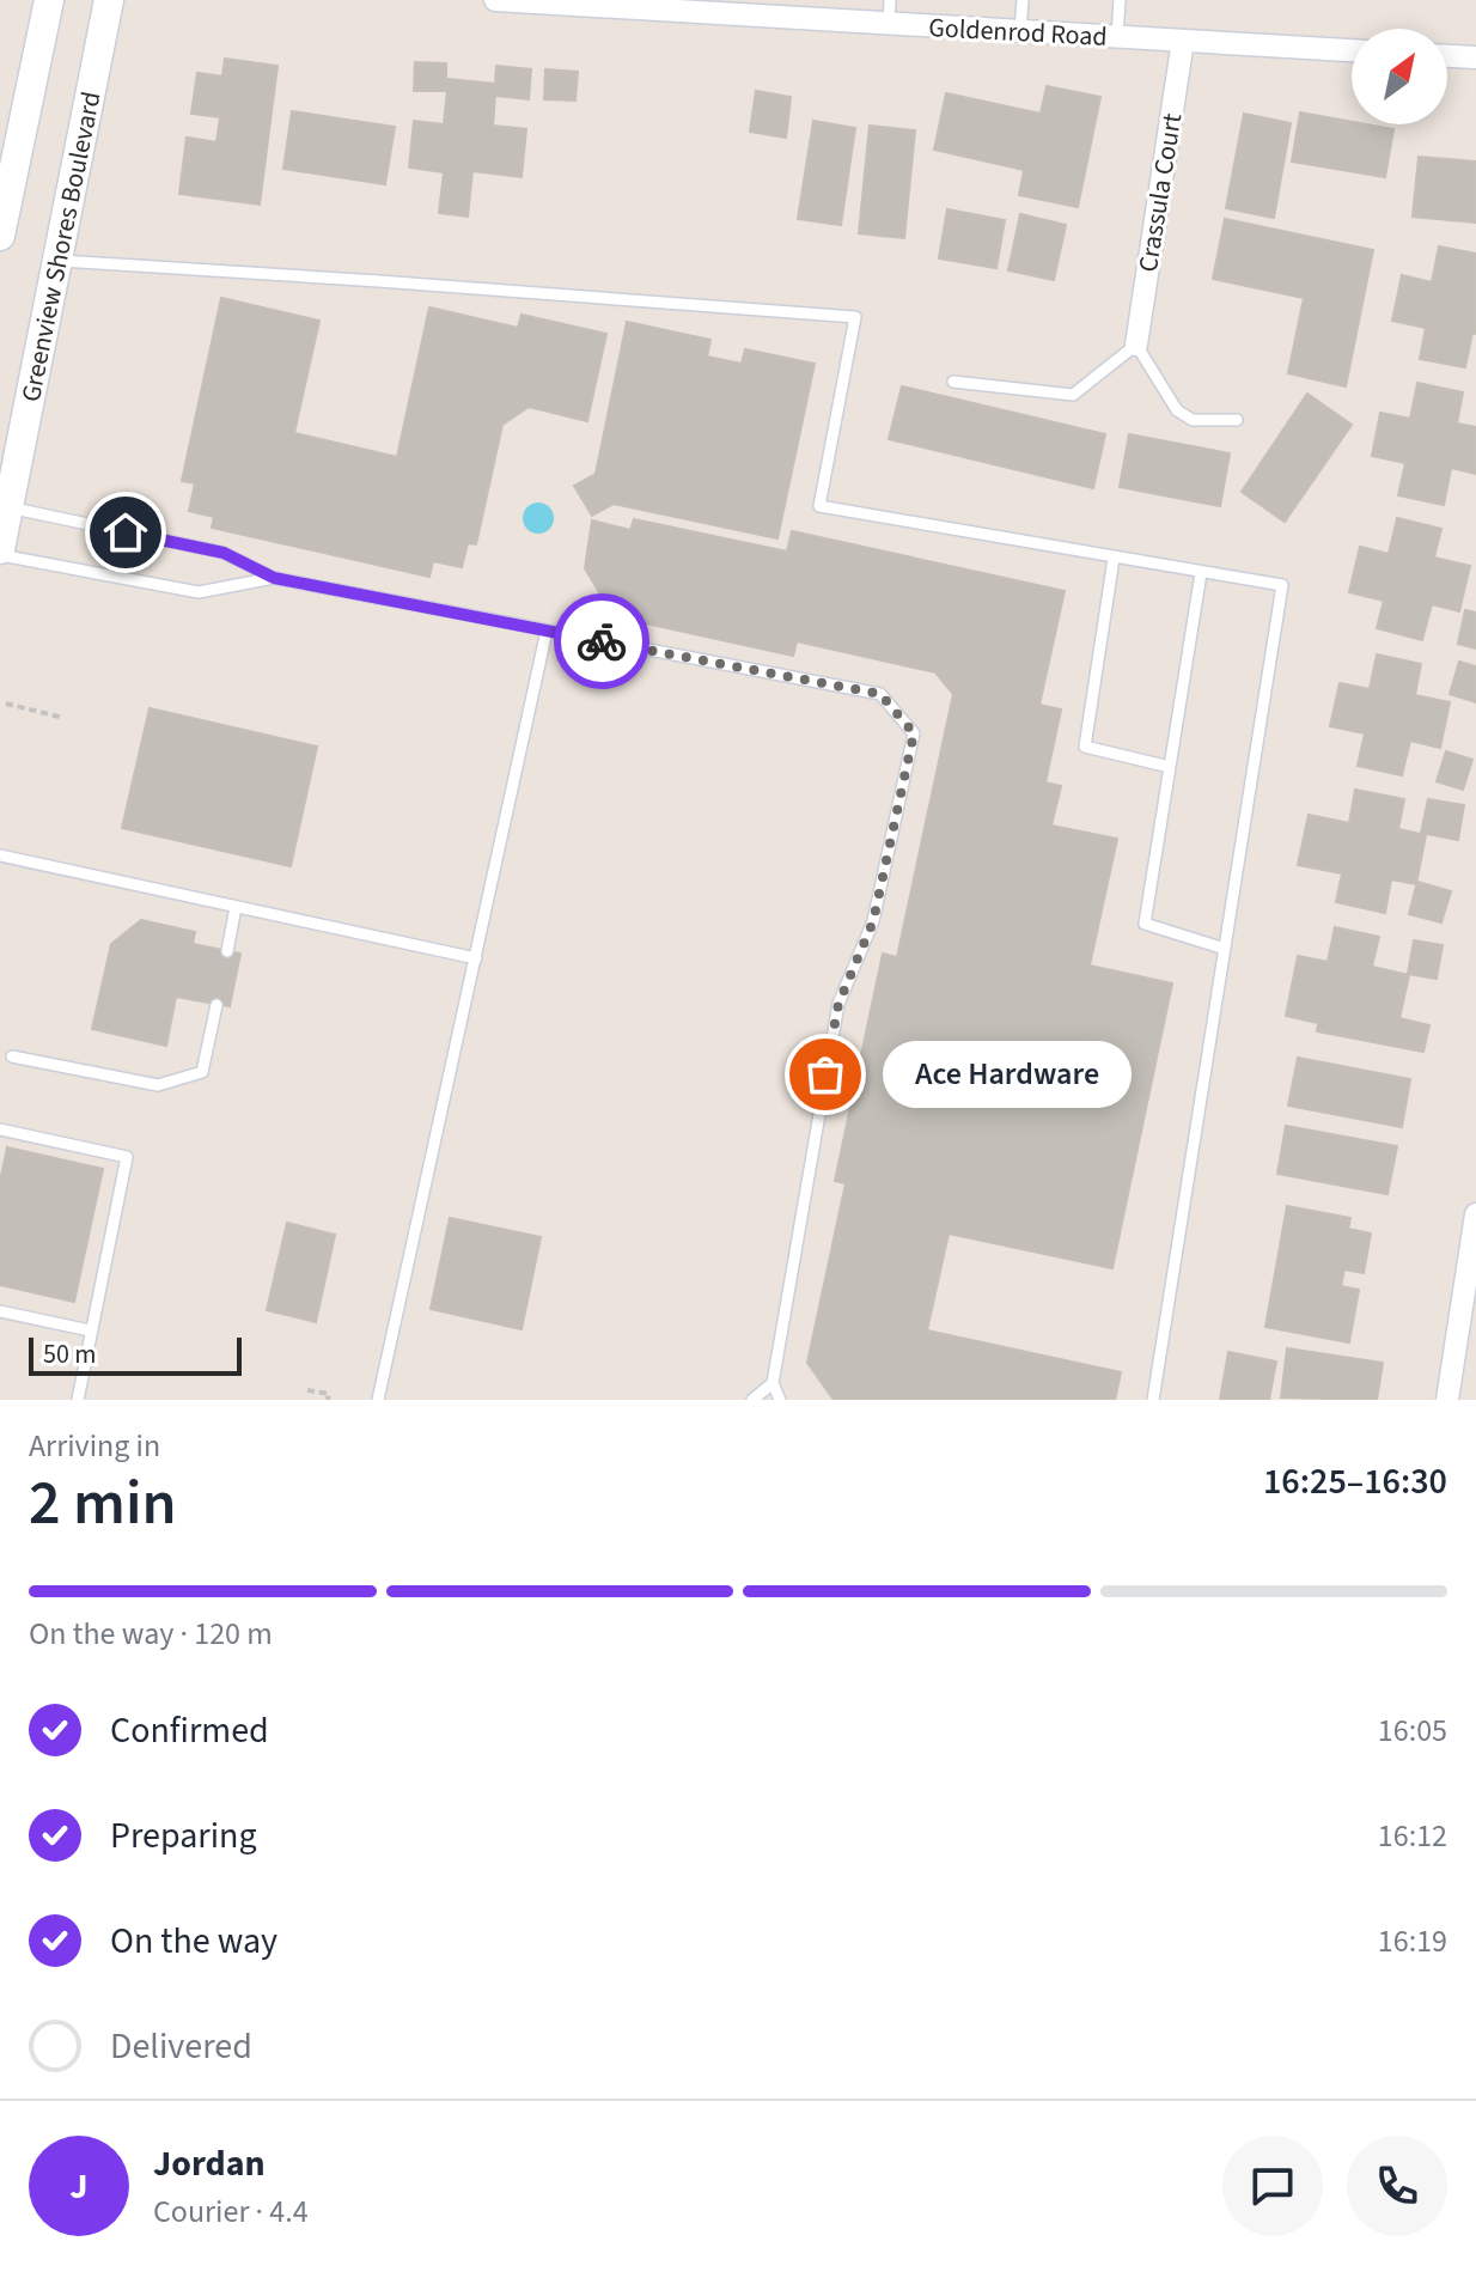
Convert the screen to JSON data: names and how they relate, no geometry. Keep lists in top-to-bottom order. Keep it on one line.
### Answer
{"streets":{"street":["Goldenrod Road","Crassula Court","Greenview Shores Boulevard"]},"crossings":[["Goldenrod Road","Crassula Court"]],"places":["Ace Hardware"],"scale_bar":"50 m","north":"top right","page":{"bubble":"Ace Hardware","scale":"50 m","heading":["2 min","Arriving in","16:25–16:30"],"panel":["Jordan","Courier · 4.4"],"bar":"On the way · 120 m","list":[["Confirmed","16:05"],["Preparing","16:12"],["On the way","16:19"],"Delivered"],"round":"J"}}
